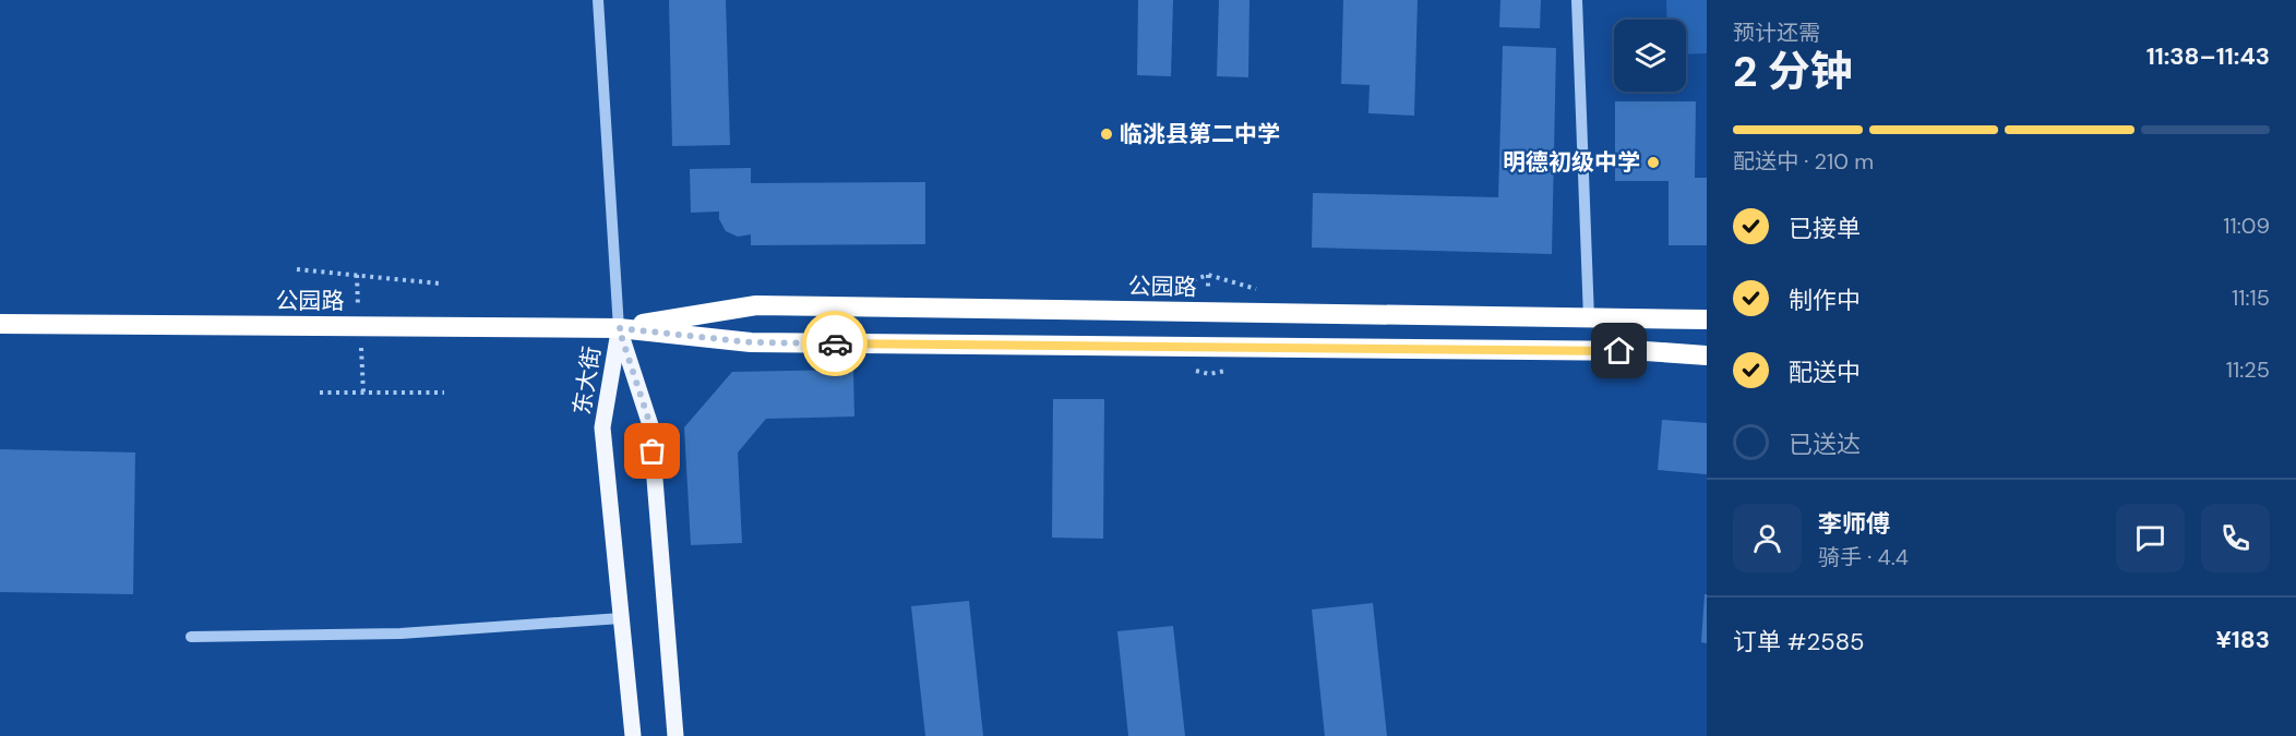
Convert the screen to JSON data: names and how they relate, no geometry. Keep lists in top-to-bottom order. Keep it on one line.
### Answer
{"streets":{"highway":["公园路"],"main road":["东大街"]},"crossings":[["公园路","东大街"]],"places":["临洮县第二中学","明德初级中学"],"page":{"heading":["2 分钟","预计还需","11:38–11:43"],"panel":["李师傅","骑手 · 4.4","订单 #2585","¥183"],"bar":"配送中 · 210 m","list":[["已接单","11:09"],["制作中","11:15"],["配送中","11:25"],"已送达"]}}
